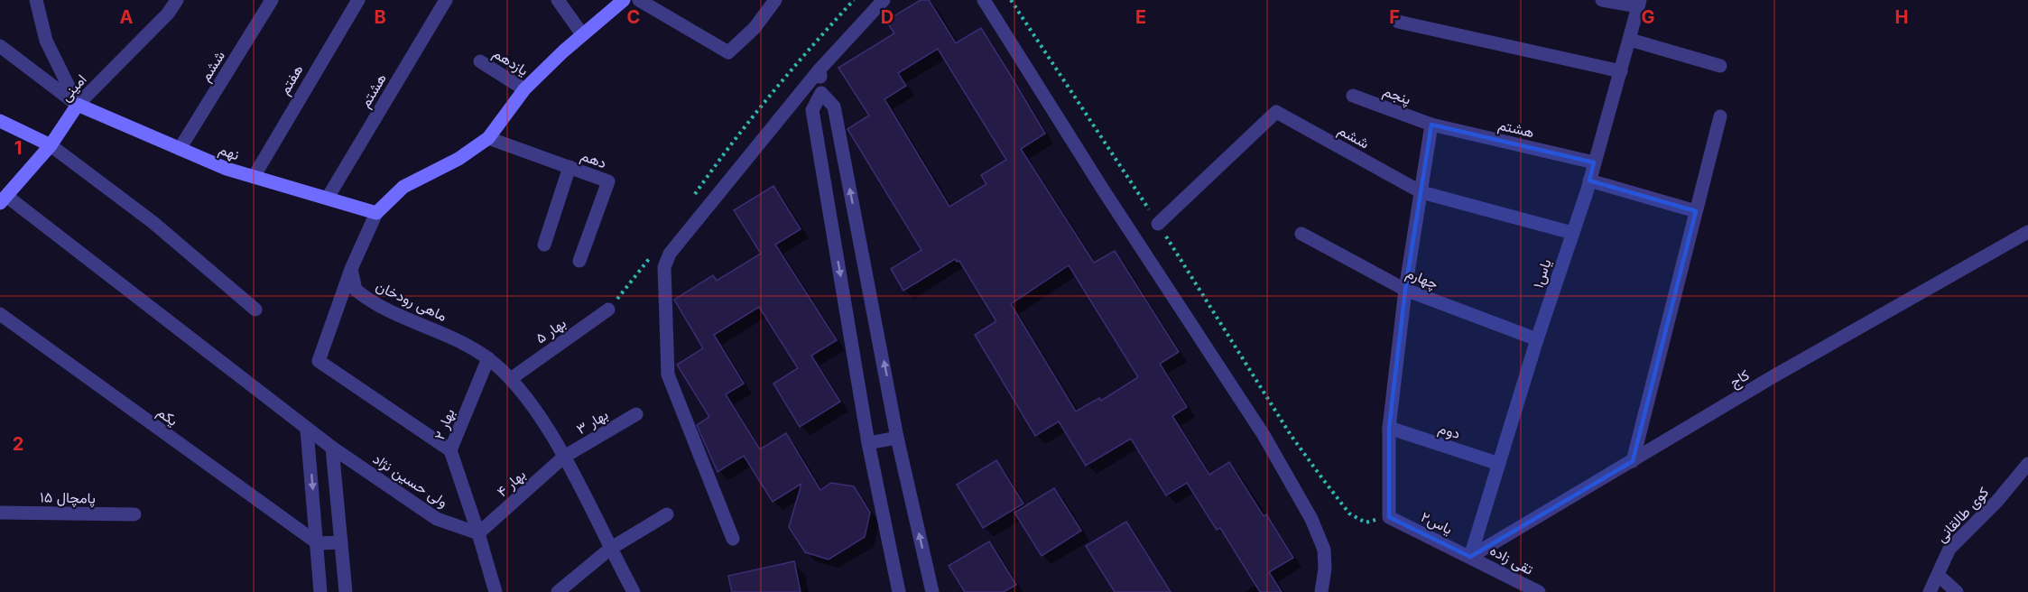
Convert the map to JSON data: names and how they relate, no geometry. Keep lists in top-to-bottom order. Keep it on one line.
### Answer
{"streets":{"main road":["امینی","نهم"],"street":["یازدهم","ششم","هفتم","هشتم","پنجم","دهم","یاس۱","چهارم","ماهی رودخان","بهار ۵","کاج","یکم","بهار ۳","بهار ۲","دوم","ولی حسین نژاد","بهار ۴","پامچال ۱۵","کوی طالقانی","یاس۲","تقی زاده"]},"crossings":[["ششم","نهم"],["ششم","یاس۱"],["هفتم","نهم"],["امینی","نهم"],["امینی","ولی حسین نژاد"],["هشتم","پنجم"],["هشتم","نهم"],["هشتم","یاس۱"],["یاس۱","چهارم"],["یاس۱","کاج"],["یاس۱","دوم"],["یاس۱","یاس۲"],["یاس۱","تقی زاده"],["ماهی رودخان","بهار ۵"],["ماهی رودخان","بهار ۳"],["ماهی رودخان","بهار ۲"],["ماهی رودخان","بهار ۴"],["کاج","یاس۲"],["کاج","تقی زاده"],["بهار ۳","بهار ۴"],["بهار ۲","ولی حسین نژاد"],["بهار ۲","بهار ۴"],["ولی حسین نژاد","بهار ۴"],["یاس۲","تقی زاده"]],"grid":{"columns":["A","B","C","D","E","F","G","H"],"rows":["1","2"]}}
